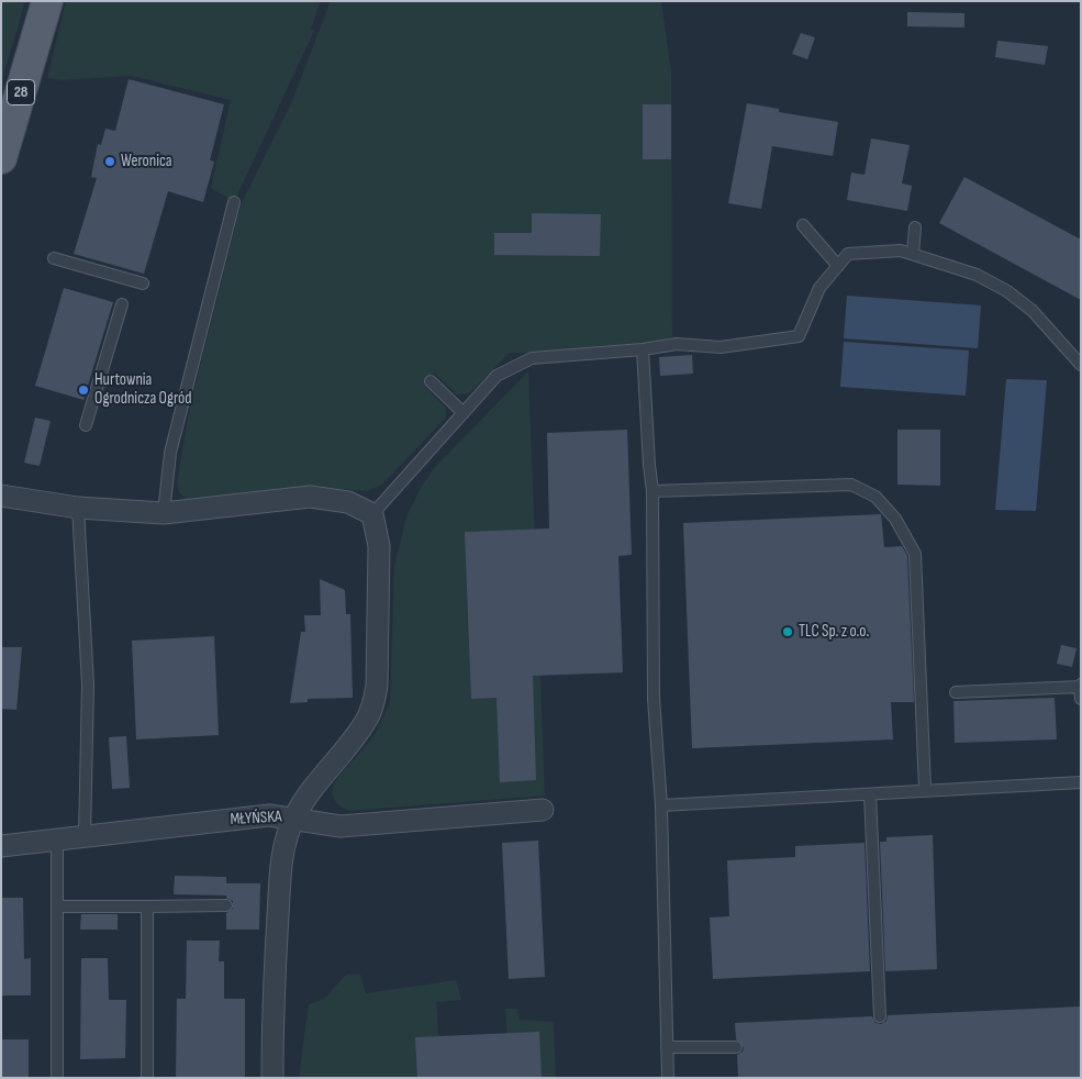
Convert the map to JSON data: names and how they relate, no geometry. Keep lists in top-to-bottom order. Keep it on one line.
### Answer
{"streets":{"main road":["28"],"street":["MŁYŃSKA"]},"places":["Weronica","Hurtownia Ogrodnicza Ogród","TLC Sp. z o.o."]}
